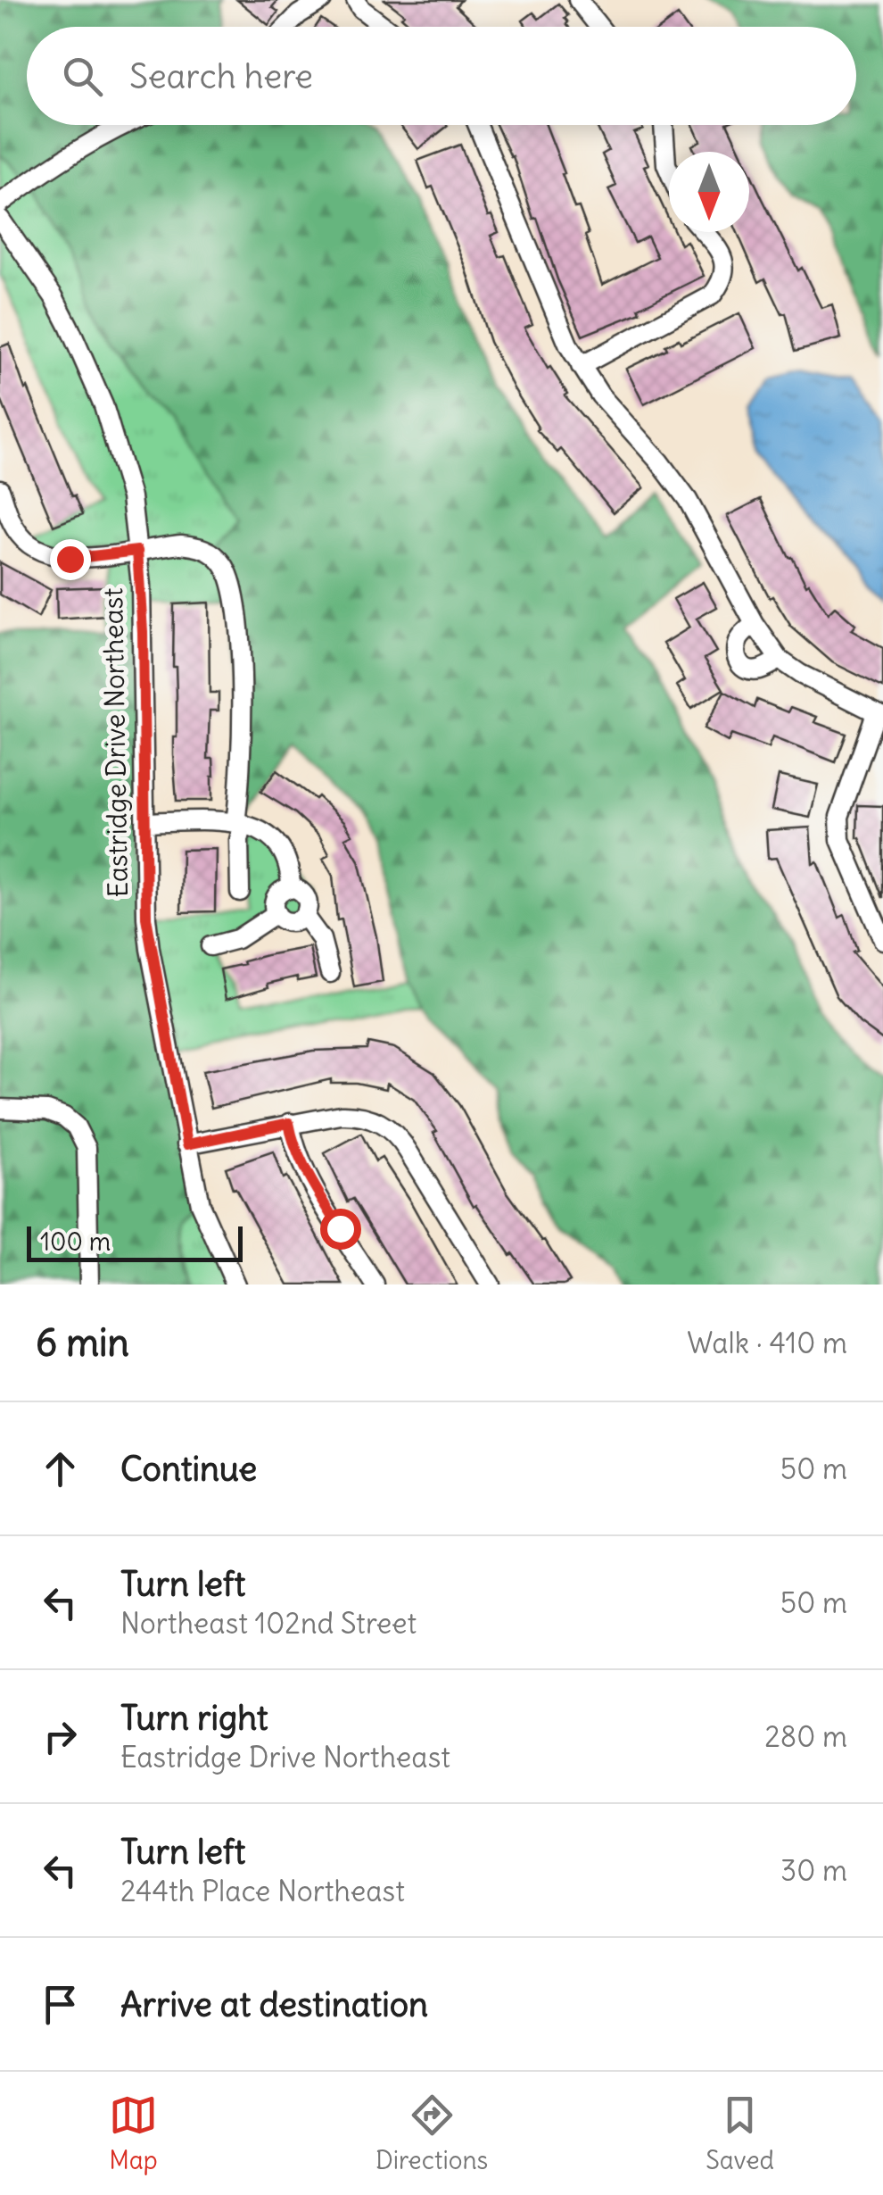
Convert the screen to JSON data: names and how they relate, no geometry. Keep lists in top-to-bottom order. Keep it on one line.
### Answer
{"streets":{"street":["Eastridge Drive Northeast"]},"scale_bar":"100 m","north":"bottom","page":{"search":"Search here","scale":"100 m","heading":["6 min","Walk · 410 m"],"list":[["Continue","50 m"],["Turn left","Northeast 102nd Street","50 m"],["Turn right","Eastridge Drive Northeast","280 m"],["Turn left","244th Place Northeast","30 m"],"Arrive at destination"],"nav":["Map","Directions","Saved"]}}
